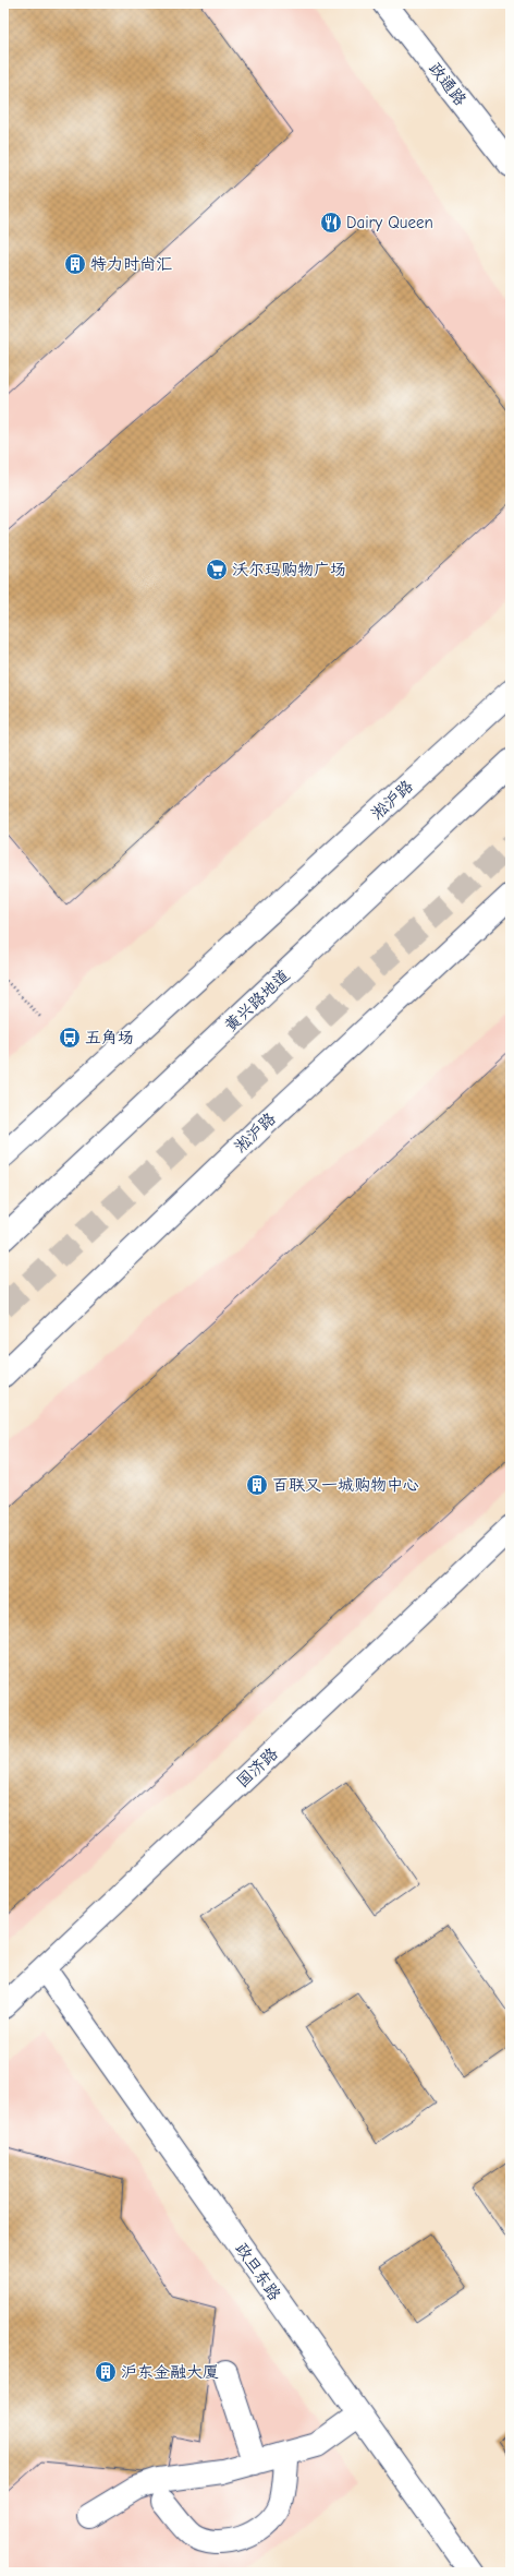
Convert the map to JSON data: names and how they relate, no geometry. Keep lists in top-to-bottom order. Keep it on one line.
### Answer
{"streets":{"main road":["政通路","淞沪路","黄兴路地道","国济路","政旦东路"]},"crossings":[["国济路","政旦东路"]],"places":{"restaurant":["Dairy Queen"],"building":["特力时尚汇","百联又一城购物中心","沪东金融大厦"],"supermarket":["沃尔玛购物广场"],"bus stop":["五角场"]}}
